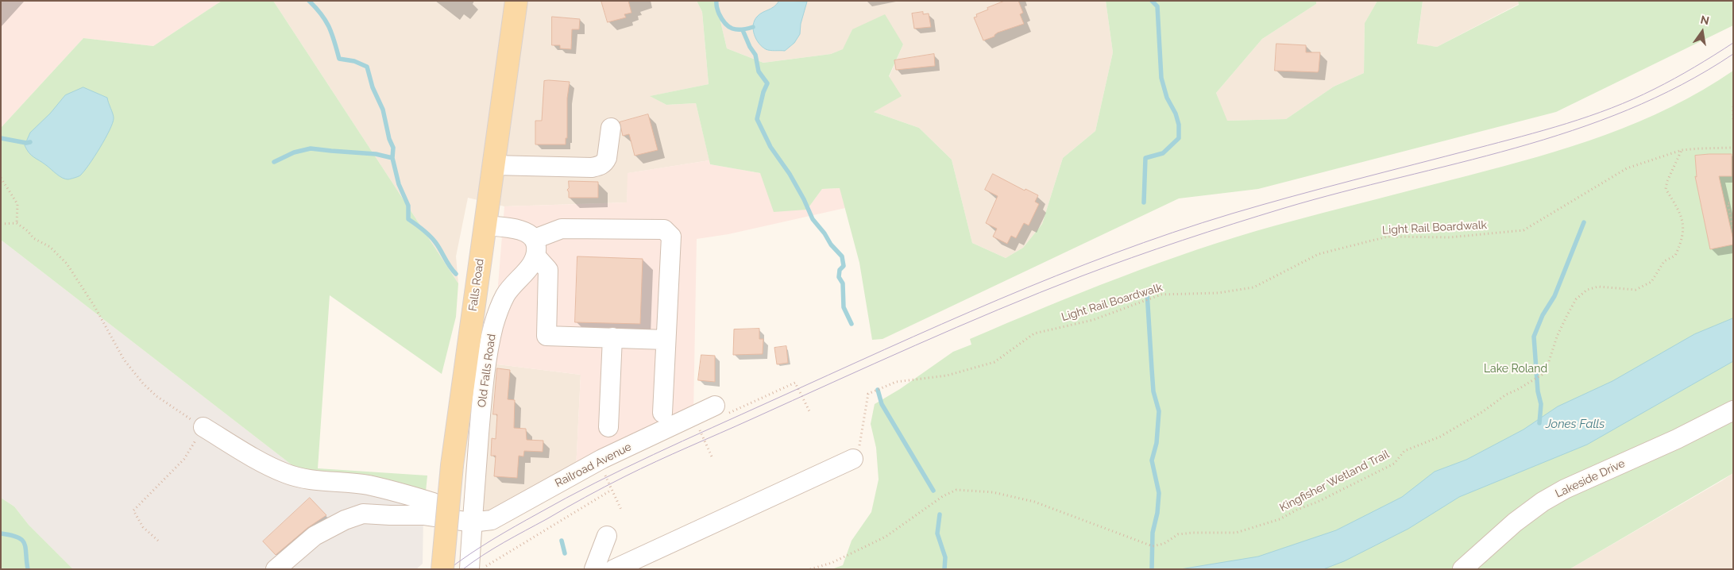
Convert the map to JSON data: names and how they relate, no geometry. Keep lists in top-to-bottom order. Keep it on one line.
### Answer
{"streets":{"main road":["Falls Road"],"street":["Old Falls Road","Railroad Avenue","Lakeside Drive"],"path":["Light Rail Boardwalk","Kingfisher Wetland Trail"]},"crossings":[["Light Rail Boardwalk","Kingfisher Wetland Trail"],["Old Falls Road","Railroad Avenue"]],"water":["Jones Falls"],"parks":["Lake Roland"],"north":"top"}
